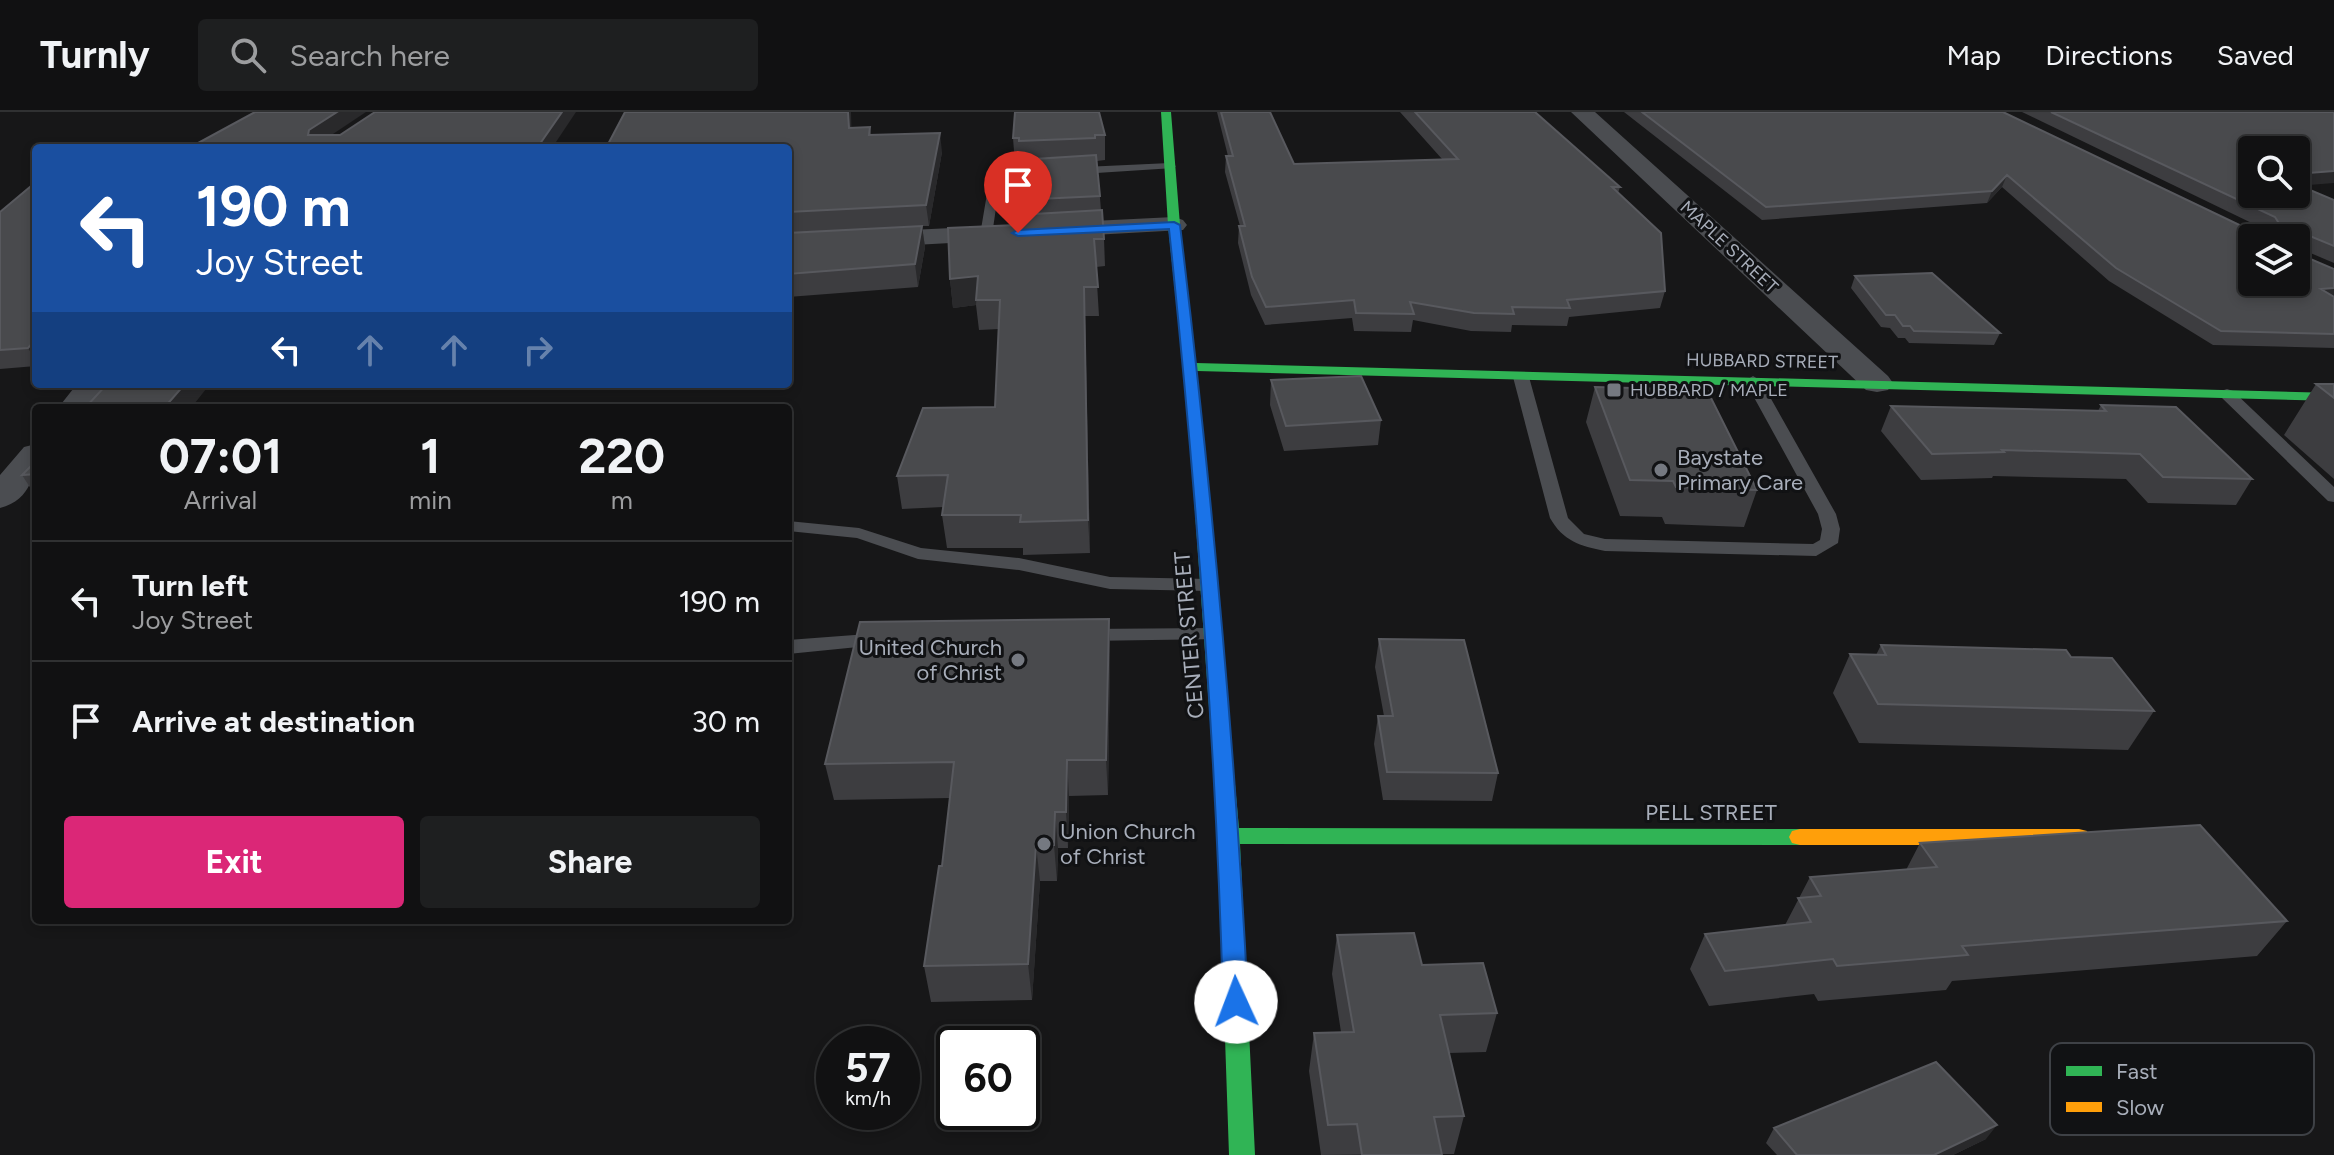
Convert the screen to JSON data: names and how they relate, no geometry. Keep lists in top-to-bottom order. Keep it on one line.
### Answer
{"streets":{"street":["MAPLE STREET","HUBBARD STREET","CENTER STREET","PELL STREET"]},"crossings":[["MAPLE STREET","HUBBARD STREET"],["HUBBARD STREET","CENTER STREET"],["CENTER STREET","PELL STREET"]],"places":{"transit":["HUBBARD / MAPLE"],"other":["Baystate Primary Care","United Church of Christ","Union Church of Christ"]},"legend":["Fast","Slow"],"page":{"header":"Turnly","search":"Search here","nav":["Map","Directions","Saved"],"turn":["190 m","Joy Street"],"eta":["07:01","Arrival","1","min","220","m"],"list":[{"name":"Turn left","note":"Joy Street","value":"190 m"},{"name":"Arrive at destination","value":"30 m"}],"buttons":["Exit","Share"],"speed":"57 km/h","limit":"60"}}
